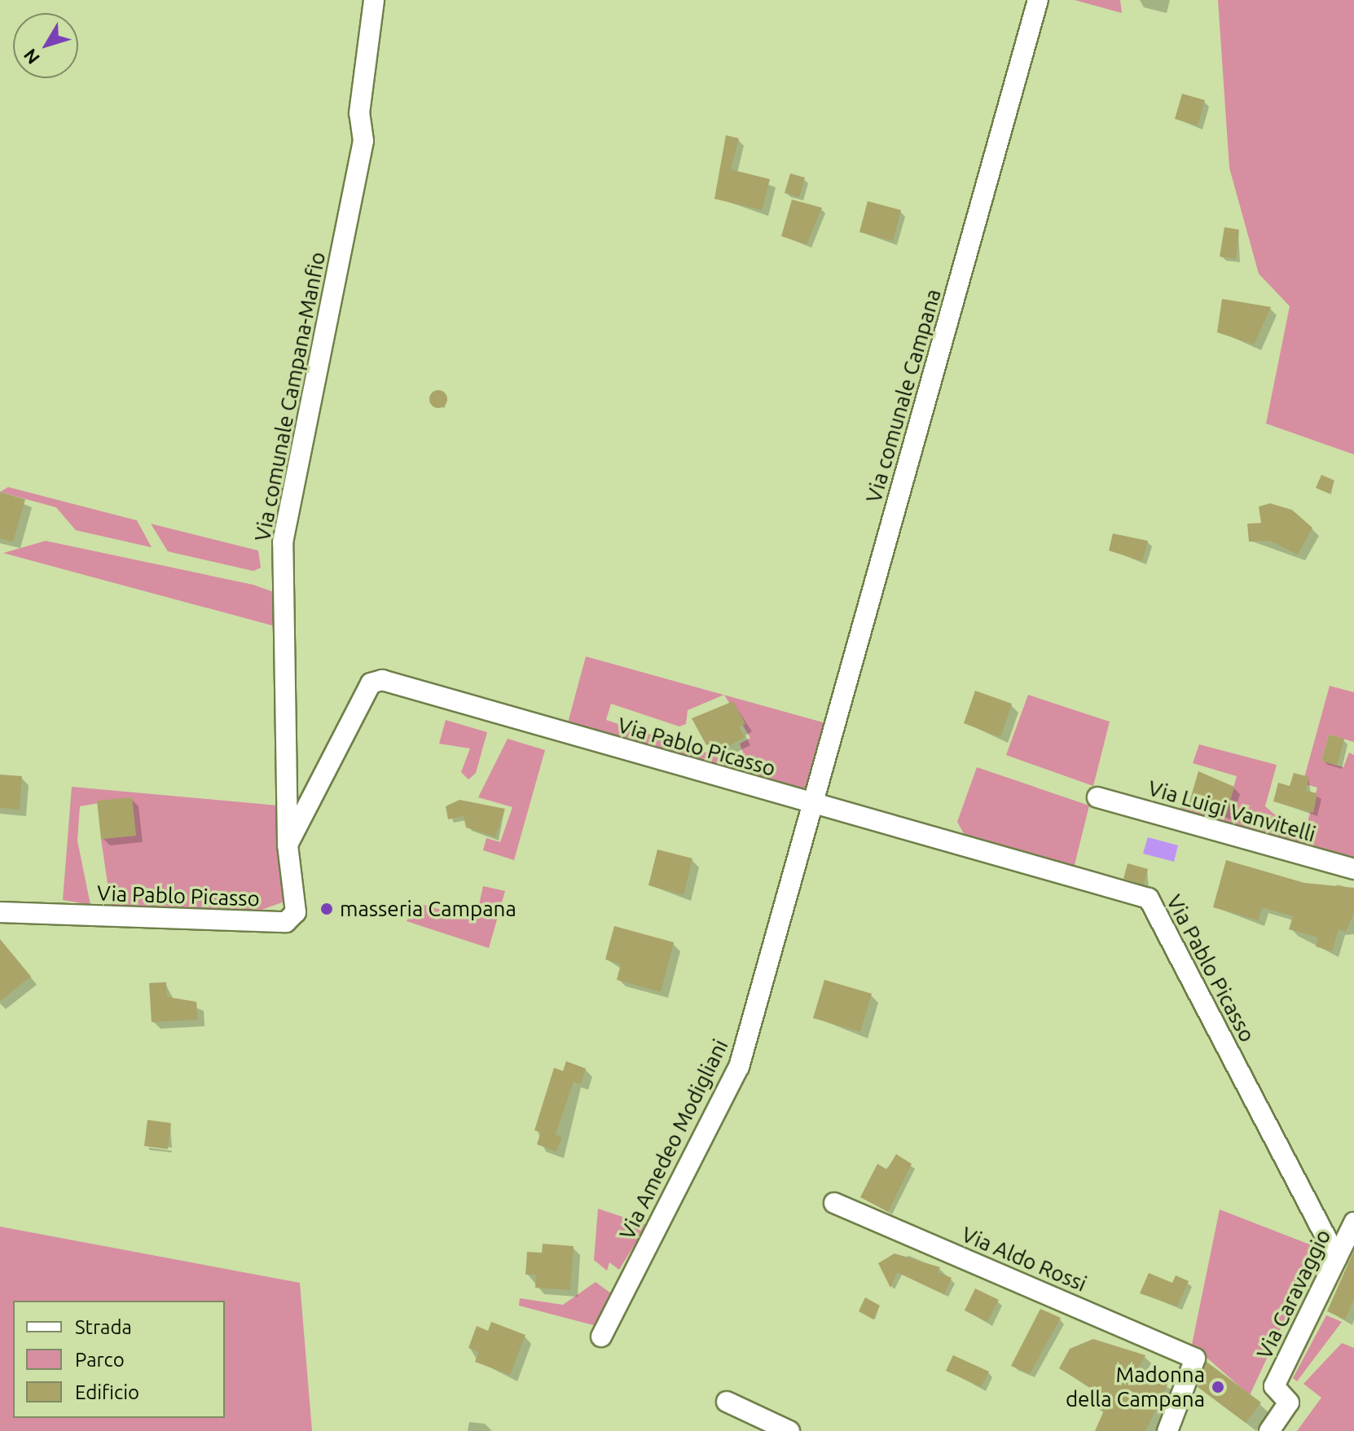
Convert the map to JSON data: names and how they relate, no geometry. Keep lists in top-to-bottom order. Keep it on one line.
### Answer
{"streets":{"street":["Via comunale Campana","Via comunale Campana-Manfio","Via Pablo Picasso","Via Luigi Vanvitelli","Via Amedeo Modigliani","Via Aldo Rossi","Via Caravaggio"]},"crossings":[["Via comunale Campana","Via Pablo Picasso"],["Via comunale Campana","Via Amedeo Modigliani"],["Via comunale Campana-Manfio","Via Pablo Picasso"],["Via Pablo Picasso","Via Amedeo Modigliani"],["Via Pablo Picasso","Via Caravaggio"]],"places":["masseria Campana","Madonna della Campana"],"legend":["Strada","Parco","Edificio"],"north":"bottom left"}
